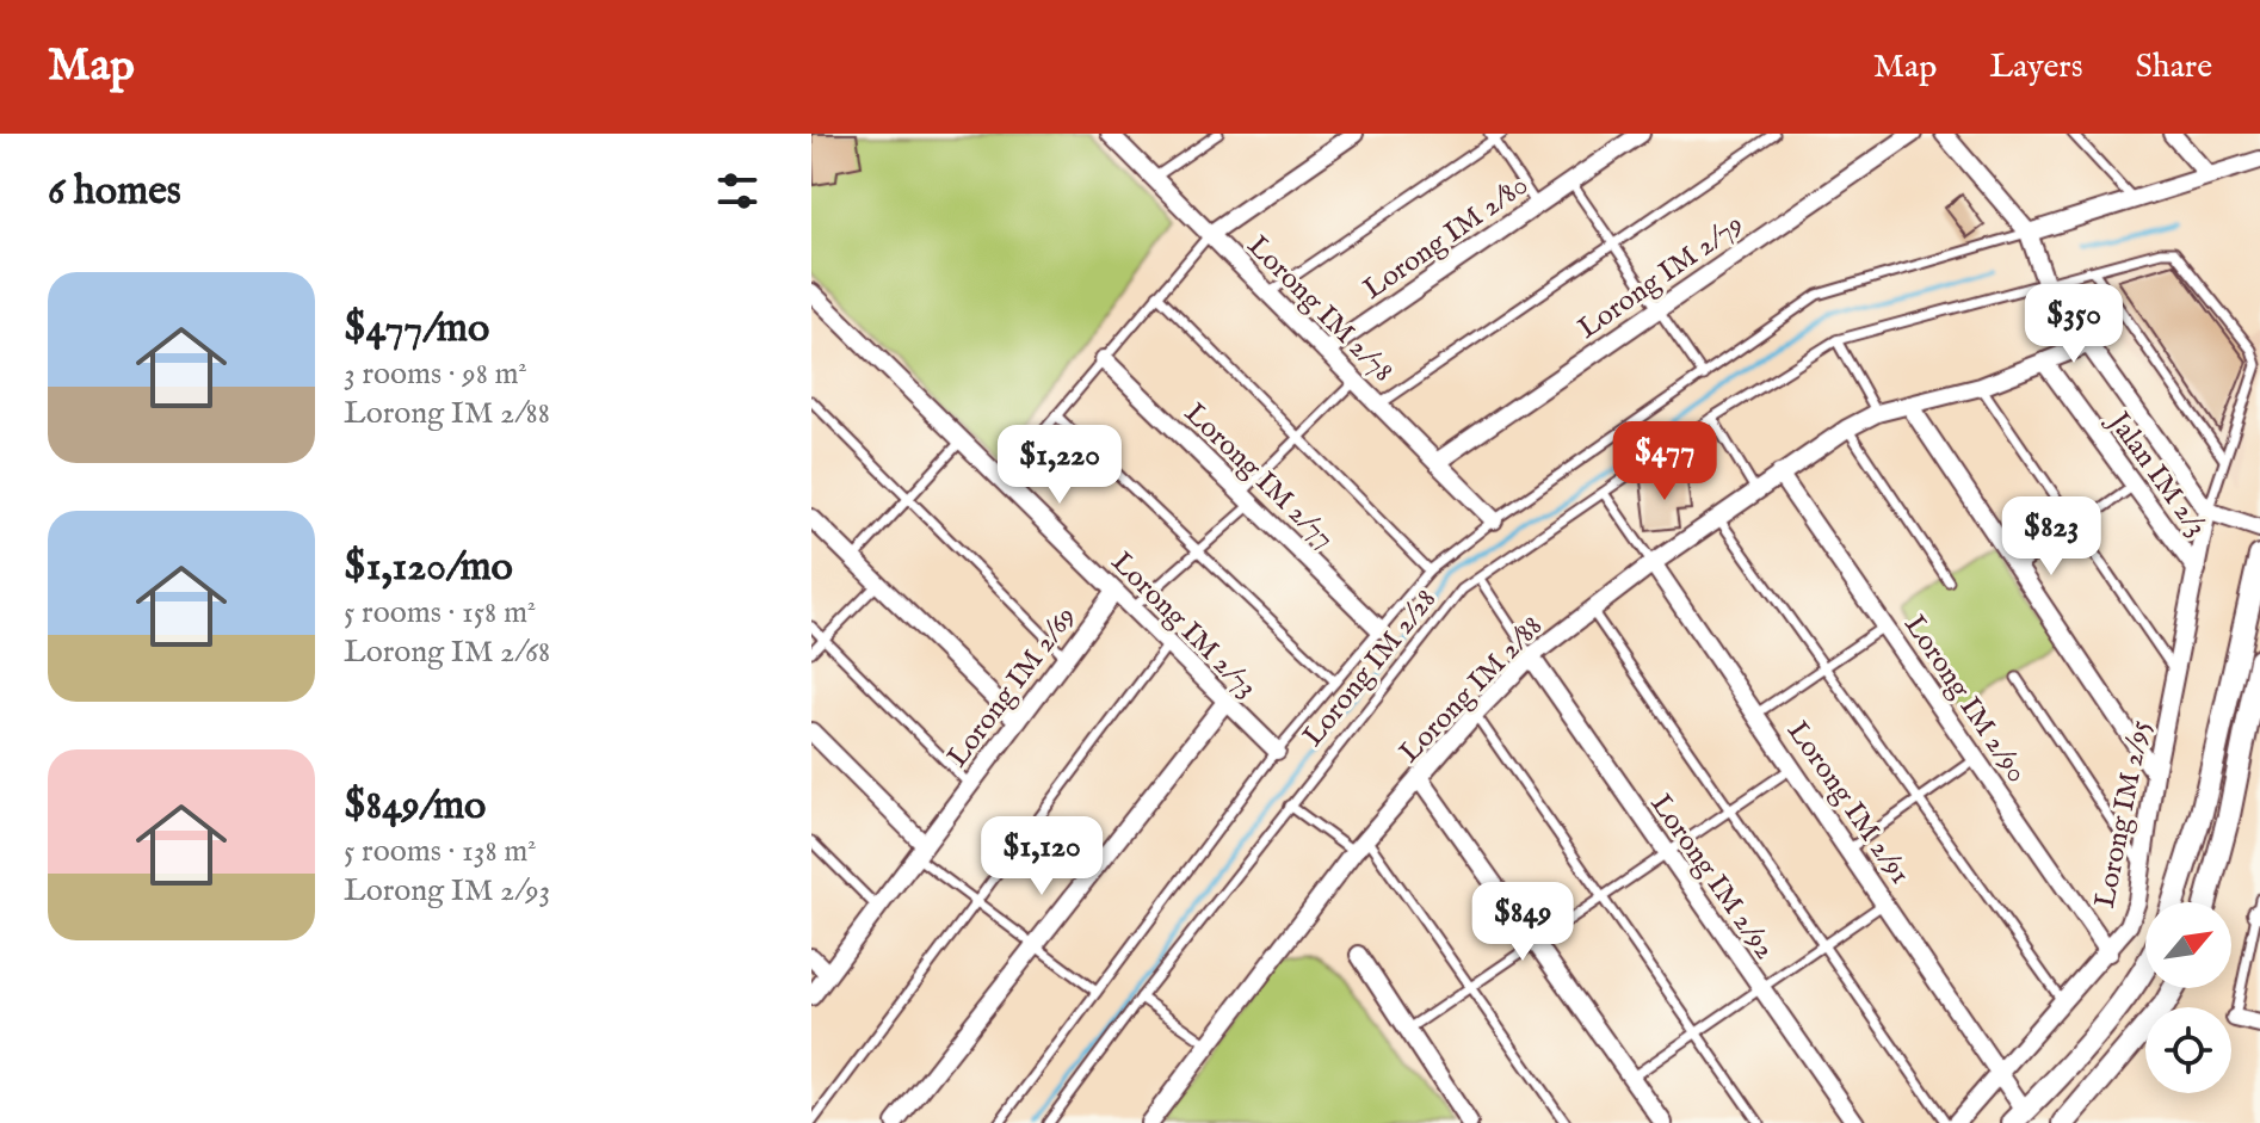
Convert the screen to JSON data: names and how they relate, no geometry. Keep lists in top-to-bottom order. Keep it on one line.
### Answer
{"streets":{"street":["Lorong IM 2/80","Lorong IM 2/79","Lorong IM 2/78","Jalan IM 2/3","Lorong IM 2/77","Lorong IM 2/73","Lorong IM 2/69","Lorong IM 2/88","Lorong IM 2/90","Lorong IM 2/91","Lorong IM 2/95","Lorong IM 2/92"],"lane":["Lorong IM 2/28"]},"crossings":[["Lorong IM 2/80","Lorong IM 2/78"],["Lorong IM 2/79","Lorong IM 2/78"],["Jalan IM 2/3","Lorong IM 2/28"],["Jalan IM 2/3","Lorong IM 2/88"],["Jalan IM 2/3","Lorong IM 2/95"],["Lorong IM 2/73","Lorong IM 2/69"],["Lorong IM 2/88","Lorong IM 2/90"],["Lorong IM 2/88","Lorong IM 2/91"],["Lorong IM 2/88","Lorong IM 2/92"],["Lorong IM 2/90","Lorong IM 2/95"],["Lorong IM 2/91","Lorong IM 2/95"]],"north":"top right","page":{"header":"Map","nav":["Map","Layers","Share"],"heading":"6 homes","list":[{"name":"$477/mo","note":"3 rooms · 98 m² · Lorong IM 2/88"},{"name":"$1,120/mo","note":"5 rooms · 158 m² · Lorong IM 2/68"},{"name":"$849/mo","note":"5 rooms · 138 m² · Lorong IM 2/93"}],"price":["$350","$477","$1,220","$823","$1,120","$849"]}}
